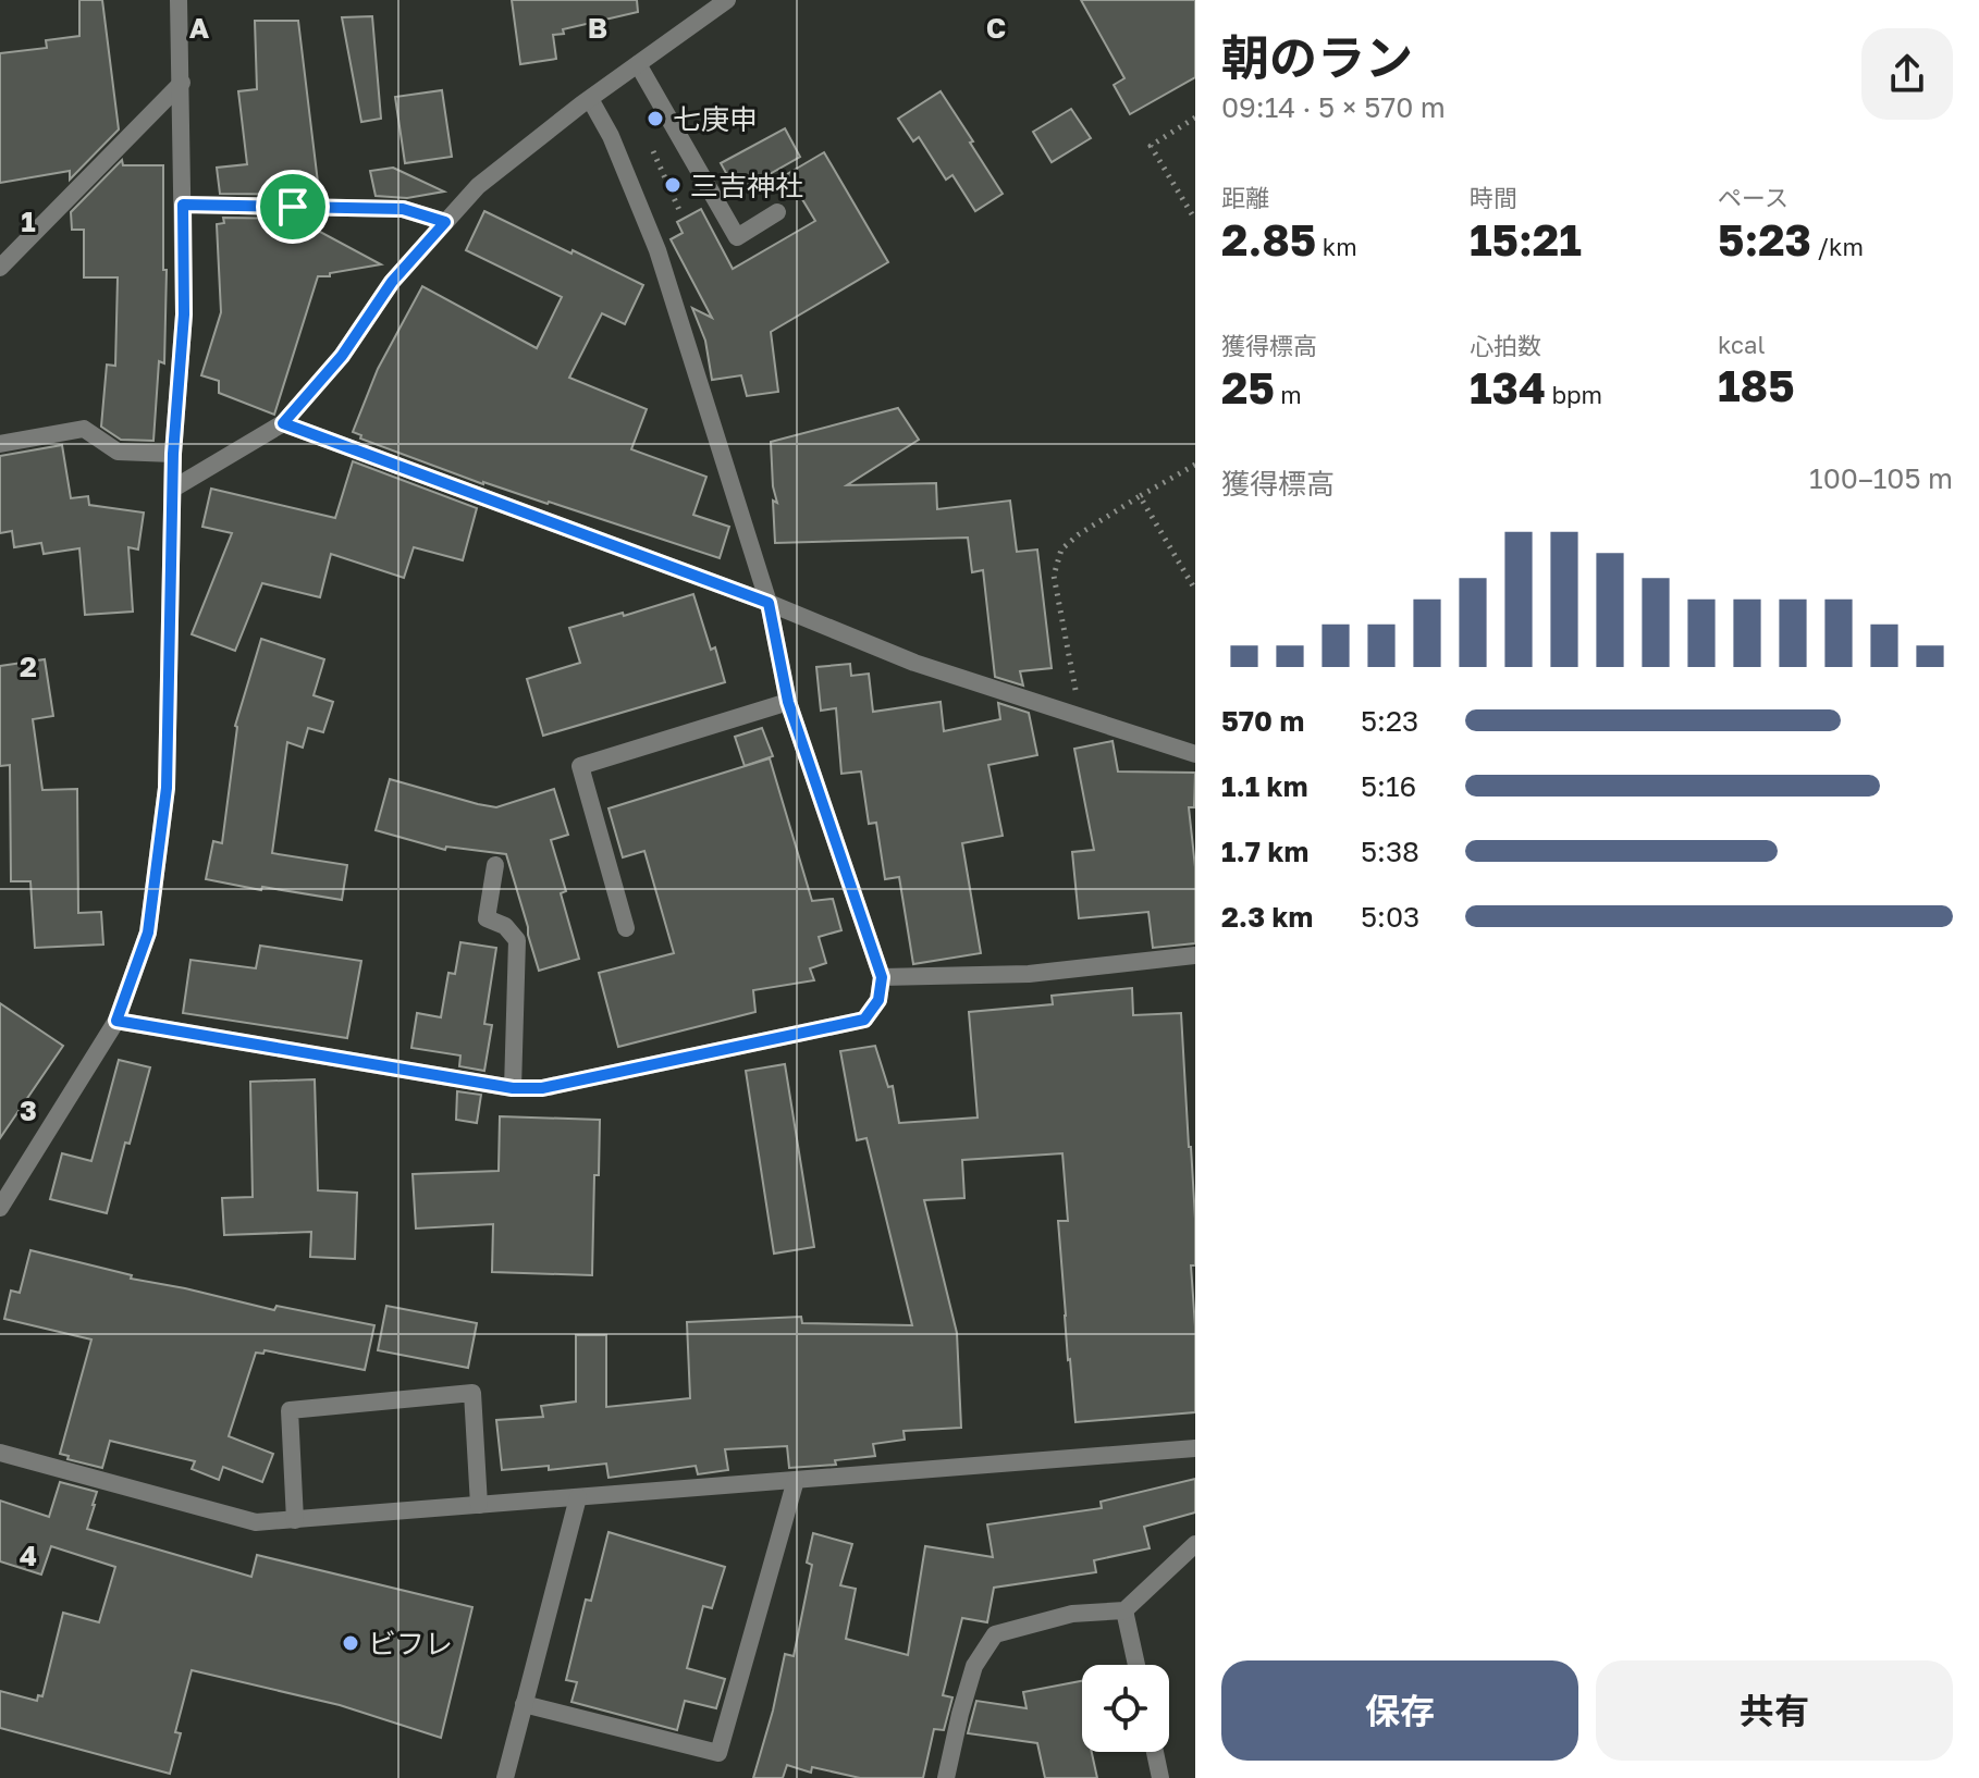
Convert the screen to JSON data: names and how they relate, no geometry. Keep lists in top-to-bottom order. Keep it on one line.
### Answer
{"places":["七庚申","三吉神社","ビフレ"],"page":{"heading":["朝のラン","09:14 · 5 × 570 m"],"stats":[["距離","2.85 km"],["時間","15:21"],["ペース","5:23 /km"],["獲得標高","25 m"],["心拍数","134 bpm"],["kcal","185"]],"chart":["獲得標高","100–105 m"],"list":[{"name":"570 m","note":"5:23"},{"name":"1.1 km","note":"5:16"},{"name":"1.7 km","note":"5:38"},{"name":"2.3 km","note":"5:03"}],"buttons":["保存","共有"]},"grid":{"columns":["A","B","C"],"rows":["1","2","3","4"]}}
